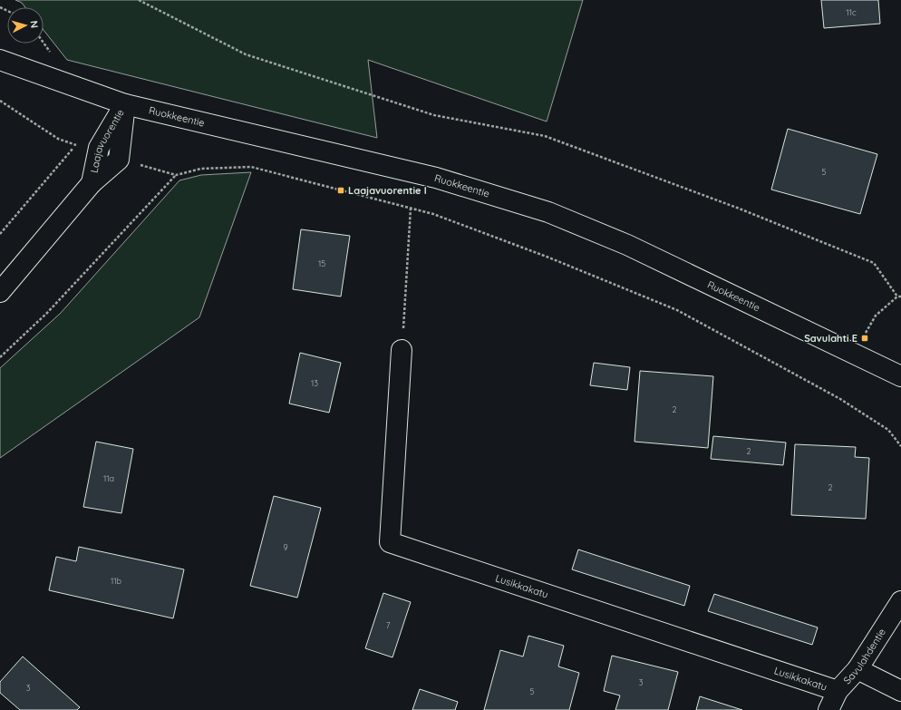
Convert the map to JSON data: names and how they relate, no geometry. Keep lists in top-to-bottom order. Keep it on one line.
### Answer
{"streets":{"street":["Ruokkeentie","Laajavuorentie","Lusikkakatu","Savulahdentie"]},"crossings":[["Ruokkeentie","Laajavuorentie"],["Lusikkakatu","Savulahdentie"]],"places":{"transit":["Laajavuorentie I","Savulahti E"]},"house_numbers":["11c","5","15","13","2","2","11a","2","9","11b","7","3","3","5"],"north":"right"}
